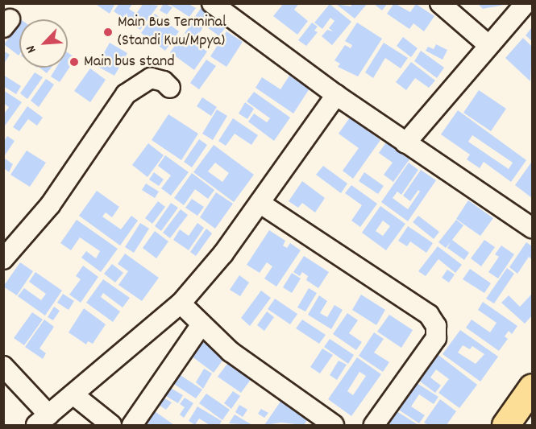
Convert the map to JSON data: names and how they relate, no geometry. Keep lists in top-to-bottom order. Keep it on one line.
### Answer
{"places":["Main Bus Terminal (Standi Kuu/Mpya)","Main bus stand"],"north":"bottom left"}
